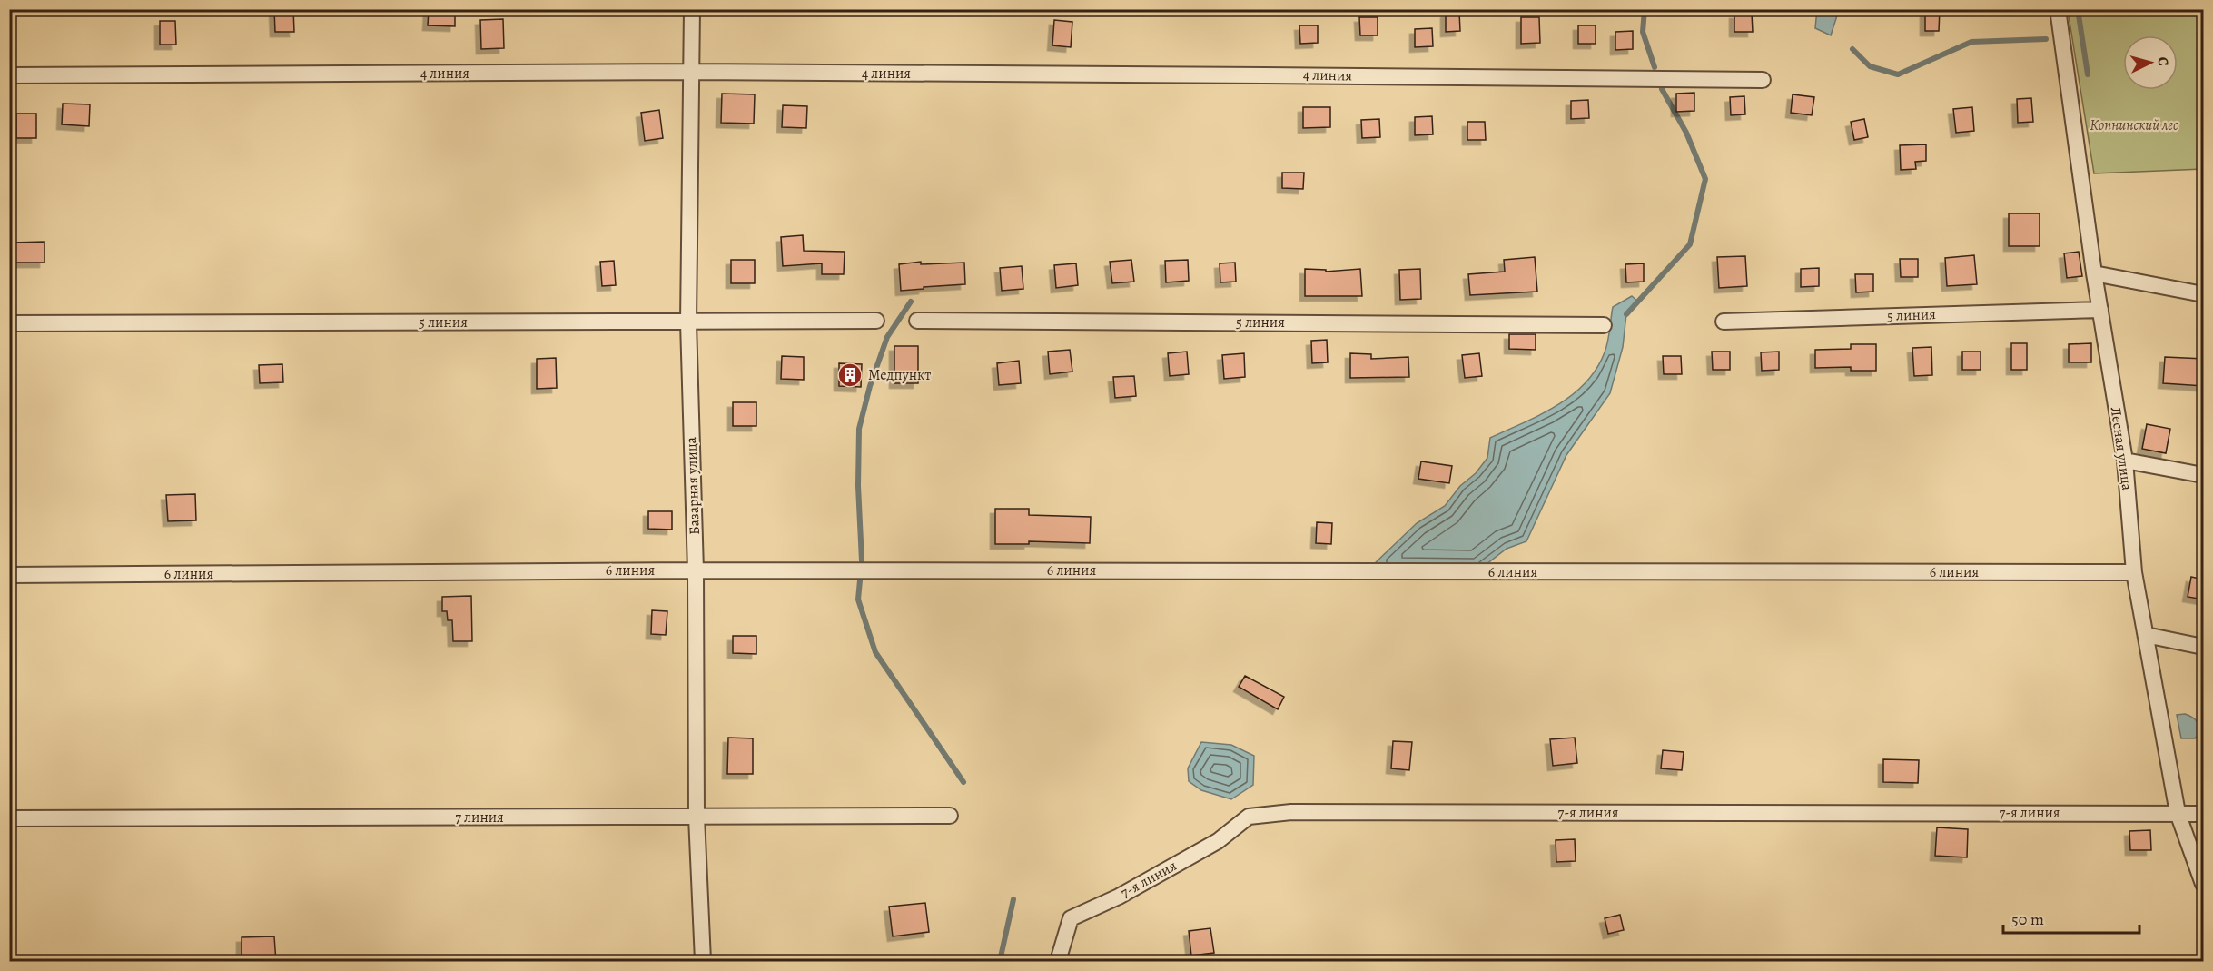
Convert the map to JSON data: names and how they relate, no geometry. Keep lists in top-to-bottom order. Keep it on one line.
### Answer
{"streets":{"street":["4 линия","5 линия","Лесная улица","Базарная улица","6 линия","7-я линия","7 линия"]},"crossings":[["4 линия","Базарная улица"],["5 линия","Лесная улица"],["5 линия","Базарная улица"],["Лесная улица","6 линия"],["Лесная улица","7-я линия"],["Базарная улица","6 линия"],["Базарная улица","7 линия"]],"parks":["Копнинский лес"],"places":{"building":["Медпункт"]},"scale_bar":"50 m","north":"right"}
